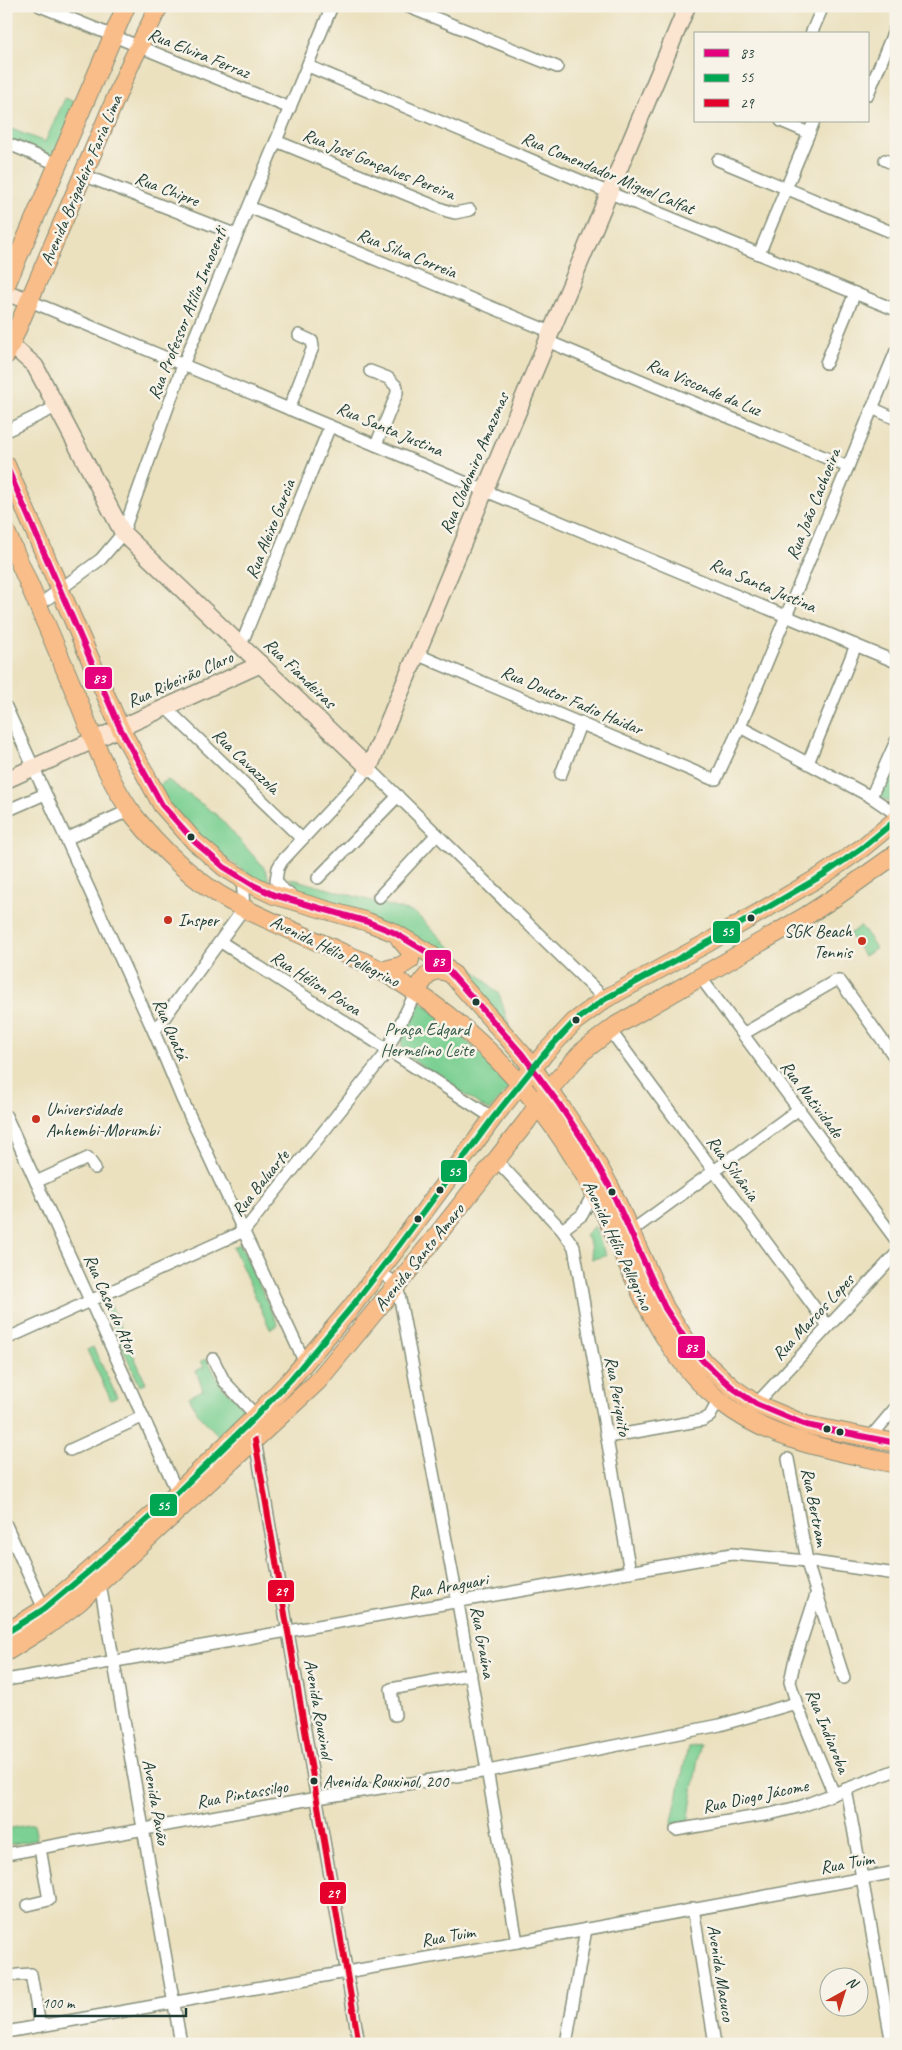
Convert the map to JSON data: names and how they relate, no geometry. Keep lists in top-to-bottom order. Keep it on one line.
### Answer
{"streets":{"main road":["Avenida Brigadeiro Faria Lima","Avenida Hélio Pellegrino","Avenida Santo Amaro"],"street":["Rua Elvira Ferraz","Rua José Gonçalves Pereira","Rua Comendador Miguel Calfat","Rua Chipre","Rua Silva Correia","Rua Professor Atílio Innocenti","Rua Visconde da Luz","Rua Santa Justina","Rua Clodomiro Amazonas","Rua João Cachoeira","Rua Aleixo Garcia","Rua Fiandeiras","Rua Ribeirão Claro","Rua Doutor Fadio Haidar","Rua Cavazzola","Rua Hélion Póvoa","Rua Quatá","Rua Natividade","Rua Silvânia","Rua Baluarte","Rua Casa do Ator","Rua Marcos Lopes","Rua Periquito","Rua Bertram","Rua Araguari","Rua Graúna","Avenida Rouxinol","Rua Indiaroba","Rua Pintassilgo","Rua Diogo Jácome","Avenida Pavão","Rua Tuim","Avenida Macuco"]},"crossings":[["Rua Elvira Ferraz","Avenida Brigadeiro Faria Lima"],["Rua Elvira Ferraz","Rua Professor Atílio Innocenti"],["Rua José Gonçalves Pereira","Rua Professor Atílio Innocenti"],["Rua Comendador Miguel Calfat","Rua Professor Atílio Innocenti"],["Rua Comendador Miguel Calfat","Rua Clodomiro Amazonas"],["Avenida Brigadeiro Faria Lima","Rua Chipre"],["Avenida Brigadeiro Faria Lima","Rua Santa Justina"],["Avenida Brigadeiro Faria Lima","Rua Fiandeiras"],["Rua Chipre","Rua Professor Atílio Innocenti"],["Rua Silva Correia","Rua Professor Atílio Innocenti"],["Rua Silva Correia","Rua Visconde da Luz"],["Rua Silva Correia","Rua Clodomiro Amazonas"],["Rua Professor Atílio Innocenti","Rua Santa Justina"],["Rua Professor Atílio Innocenti","Rua Fiandeiras"],["Rua Professor Atílio Innocenti","Avenida Hélio Pellegrino"],["Rua Visconde da Luz","Rua Clodomiro Amazonas"],["Rua Visconde da Luz","Rua João Cachoeira"],["Rua Santa Justina","Rua Clodomiro Amazonas"],["Rua Santa Justina","Rua João Cachoeira"],["Rua Santa Justina","Rua Aleixo Garcia"],["Rua Clodomiro Amazonas","Rua Fiandeiras"],["Rua Clodomiro Amazonas","Rua Doutor Fadio Haidar"],["Rua Clodomiro Amazonas","Rua Cavazzola"],["Rua Clodomiro Amazonas","Avenida Hélio Pellegrino"],["Rua João Cachoeira","Rua Doutor Fadio Haidar"],["Rua Aleixo Garcia","Rua Fiandeiras"],["Rua Fiandeiras","Rua Ribeirão Claro"],["Rua Fiandeiras","Avenida Santo Amaro"],["Rua Ribeirão Claro","Rua Cavazzola"],["Rua Ribeirão Claro","Avenida Hélio Pellegrino"],["Rua Ribeirão Claro","Rua Quatá"],["Avenida Hélio Pellegrino","Rua Baluarte"],["Avenida Hélio Pellegrino","Avenida Santo Amaro"],["Avenida Hélio Pellegrino","Rua Marcos Lopes"],["Rua Hélion Póvoa","Rua Baluarte"],["Rua Hélion Póvoa","Avenida Santo Amaro"],["Rua Quatá","Rua Baluarte"],["Rua Quatá","Avenida Santo Amaro"],["Rua Natividade","Avenida Santo Amaro"],["Rua Silvânia","Avenida Santo Amaro"],["Rua Silvânia","Rua Marcos Lopes"],["Rua Baluarte","Rua Casa do Ator"],["Avenida Santo Amaro","Rua Casa do Ator"],["Avenida Santo Amaro","Rua Periquito"],["Avenida Santo Amaro","Rua Graúna"],["Avenida Santo Amaro","Avenida Rouxinol"],["Avenida Santo Amaro","Avenida Pavão"],["Rua Periquito","Rua Araguari"],["Rua Bertram","Rua Araguari"],["Rua Bertram","Rua Indiaroba"],["Rua Araguari","Rua Graúna"],["Rua Araguari","Avenida Rouxinol"],["Rua Araguari","Avenida Pavão"],["Rua Graúna","Rua Pintassilgo"],["Rua Graúna","Rua Tuim"],["Avenida Rouxinol","Rua Pintassilgo"],["Avenida Rouxinol","Rua Tuim"],["Rua Indiaroba","Rua Pintassilgo"],["Rua Indiaroba","Rua Diogo Jácome"],["Rua Pintassilgo","Avenida Pavão"],["Avenida Pavão","Rua Tuim"],["Rua Tuim","Avenida Macuco"]],"parks":["Praça Edgard Hermelino Leite"],"places":["Insper","SGK Beach Tennis","Universidade Anhembi-Morumbi","Avenida Rouxinol, 200"],"lines":["transit line 83","transit line 55","transit line 29"],"legend":["83","55","29"],"scale_bar":"100 m","north":"top right"}
